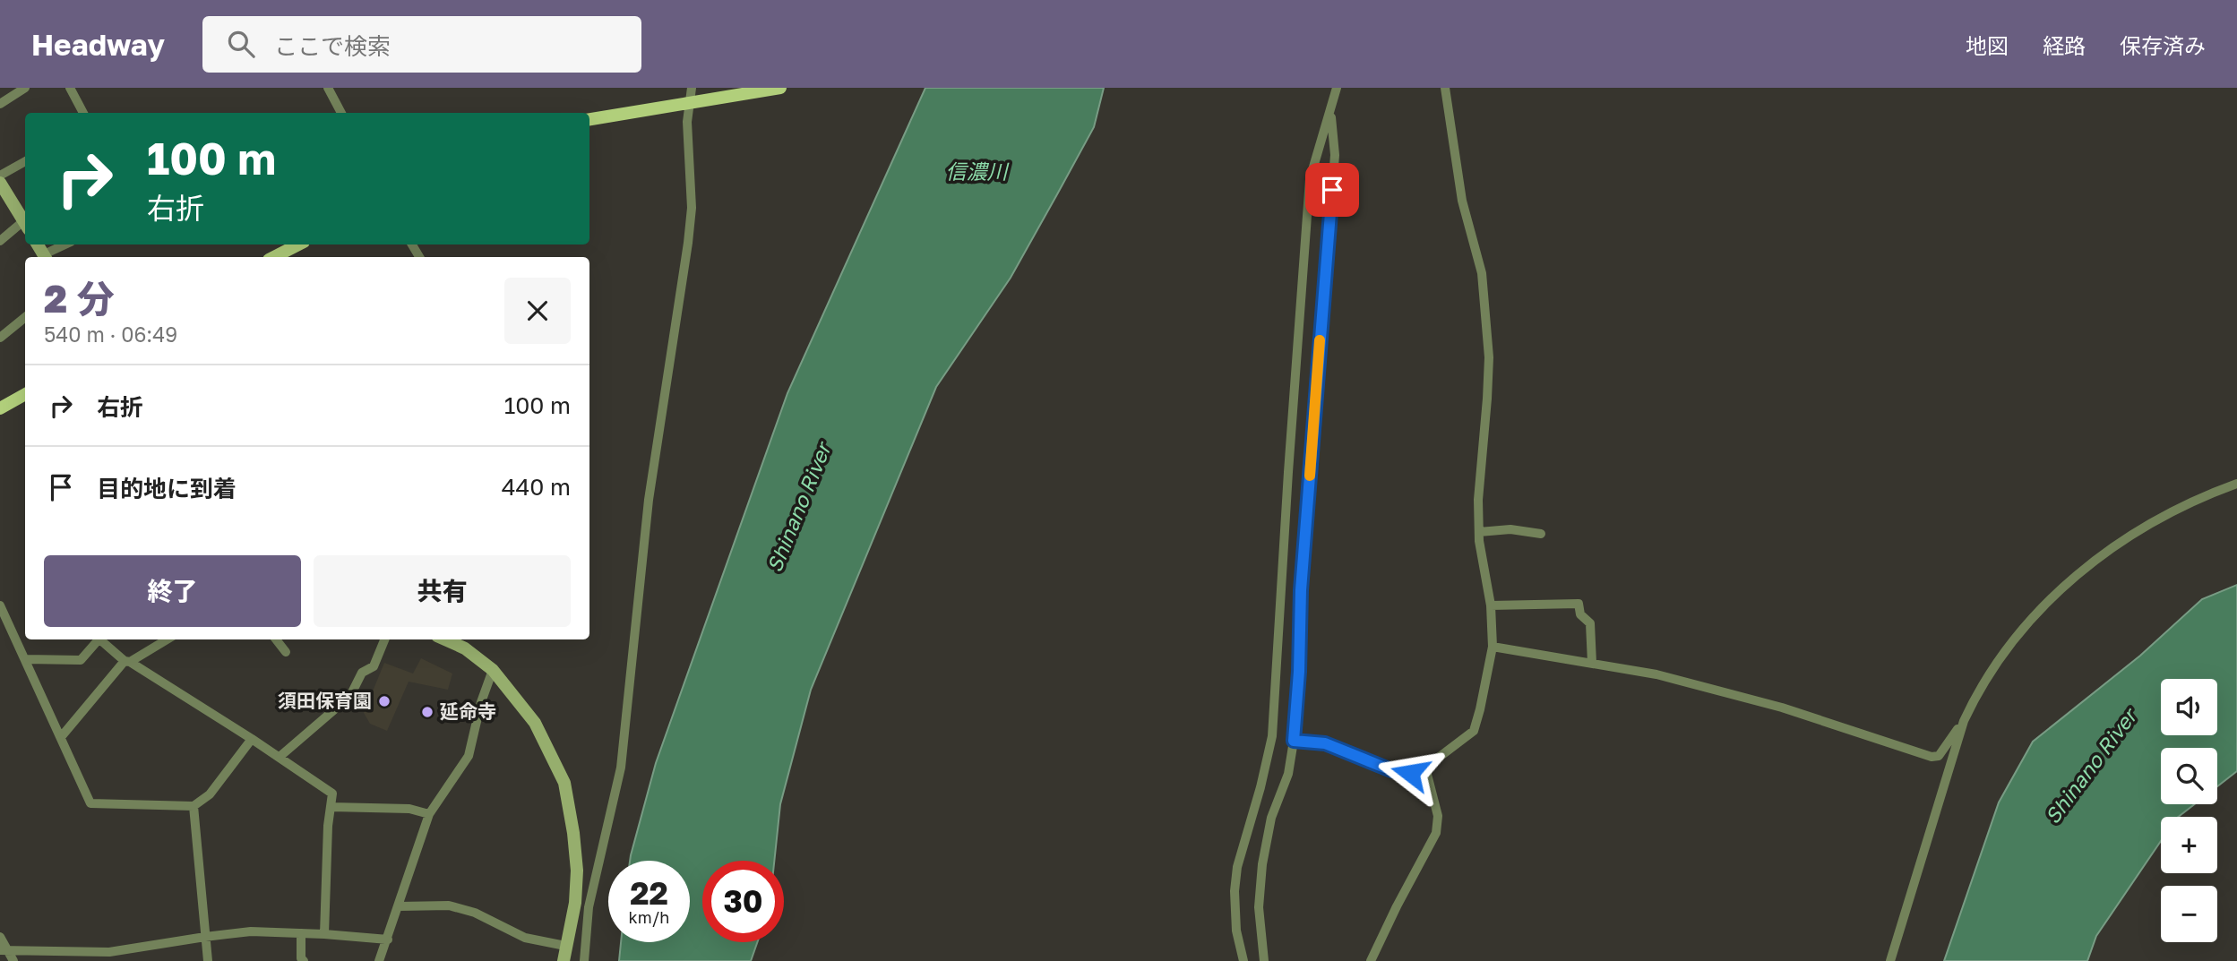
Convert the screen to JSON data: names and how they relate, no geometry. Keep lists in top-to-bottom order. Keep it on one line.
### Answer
{"water":["信濃川","Shinano River"],"places":["須田保育園","延命寺"],"page":{"header":"Headway","search":"ここで検索","nav":["地図","経路","保存済み"],"turn":["100 m","右折"],"heading":["2 分","540 m · 06:49"],"list":[{"name":"右折","value":"100 m"},{"name":"目的地に到着","value":"440 m"}],"buttons":["終了","共有"],"map_buttons":["+","−"],"speed":"22 km/h","limit":"30"}}
